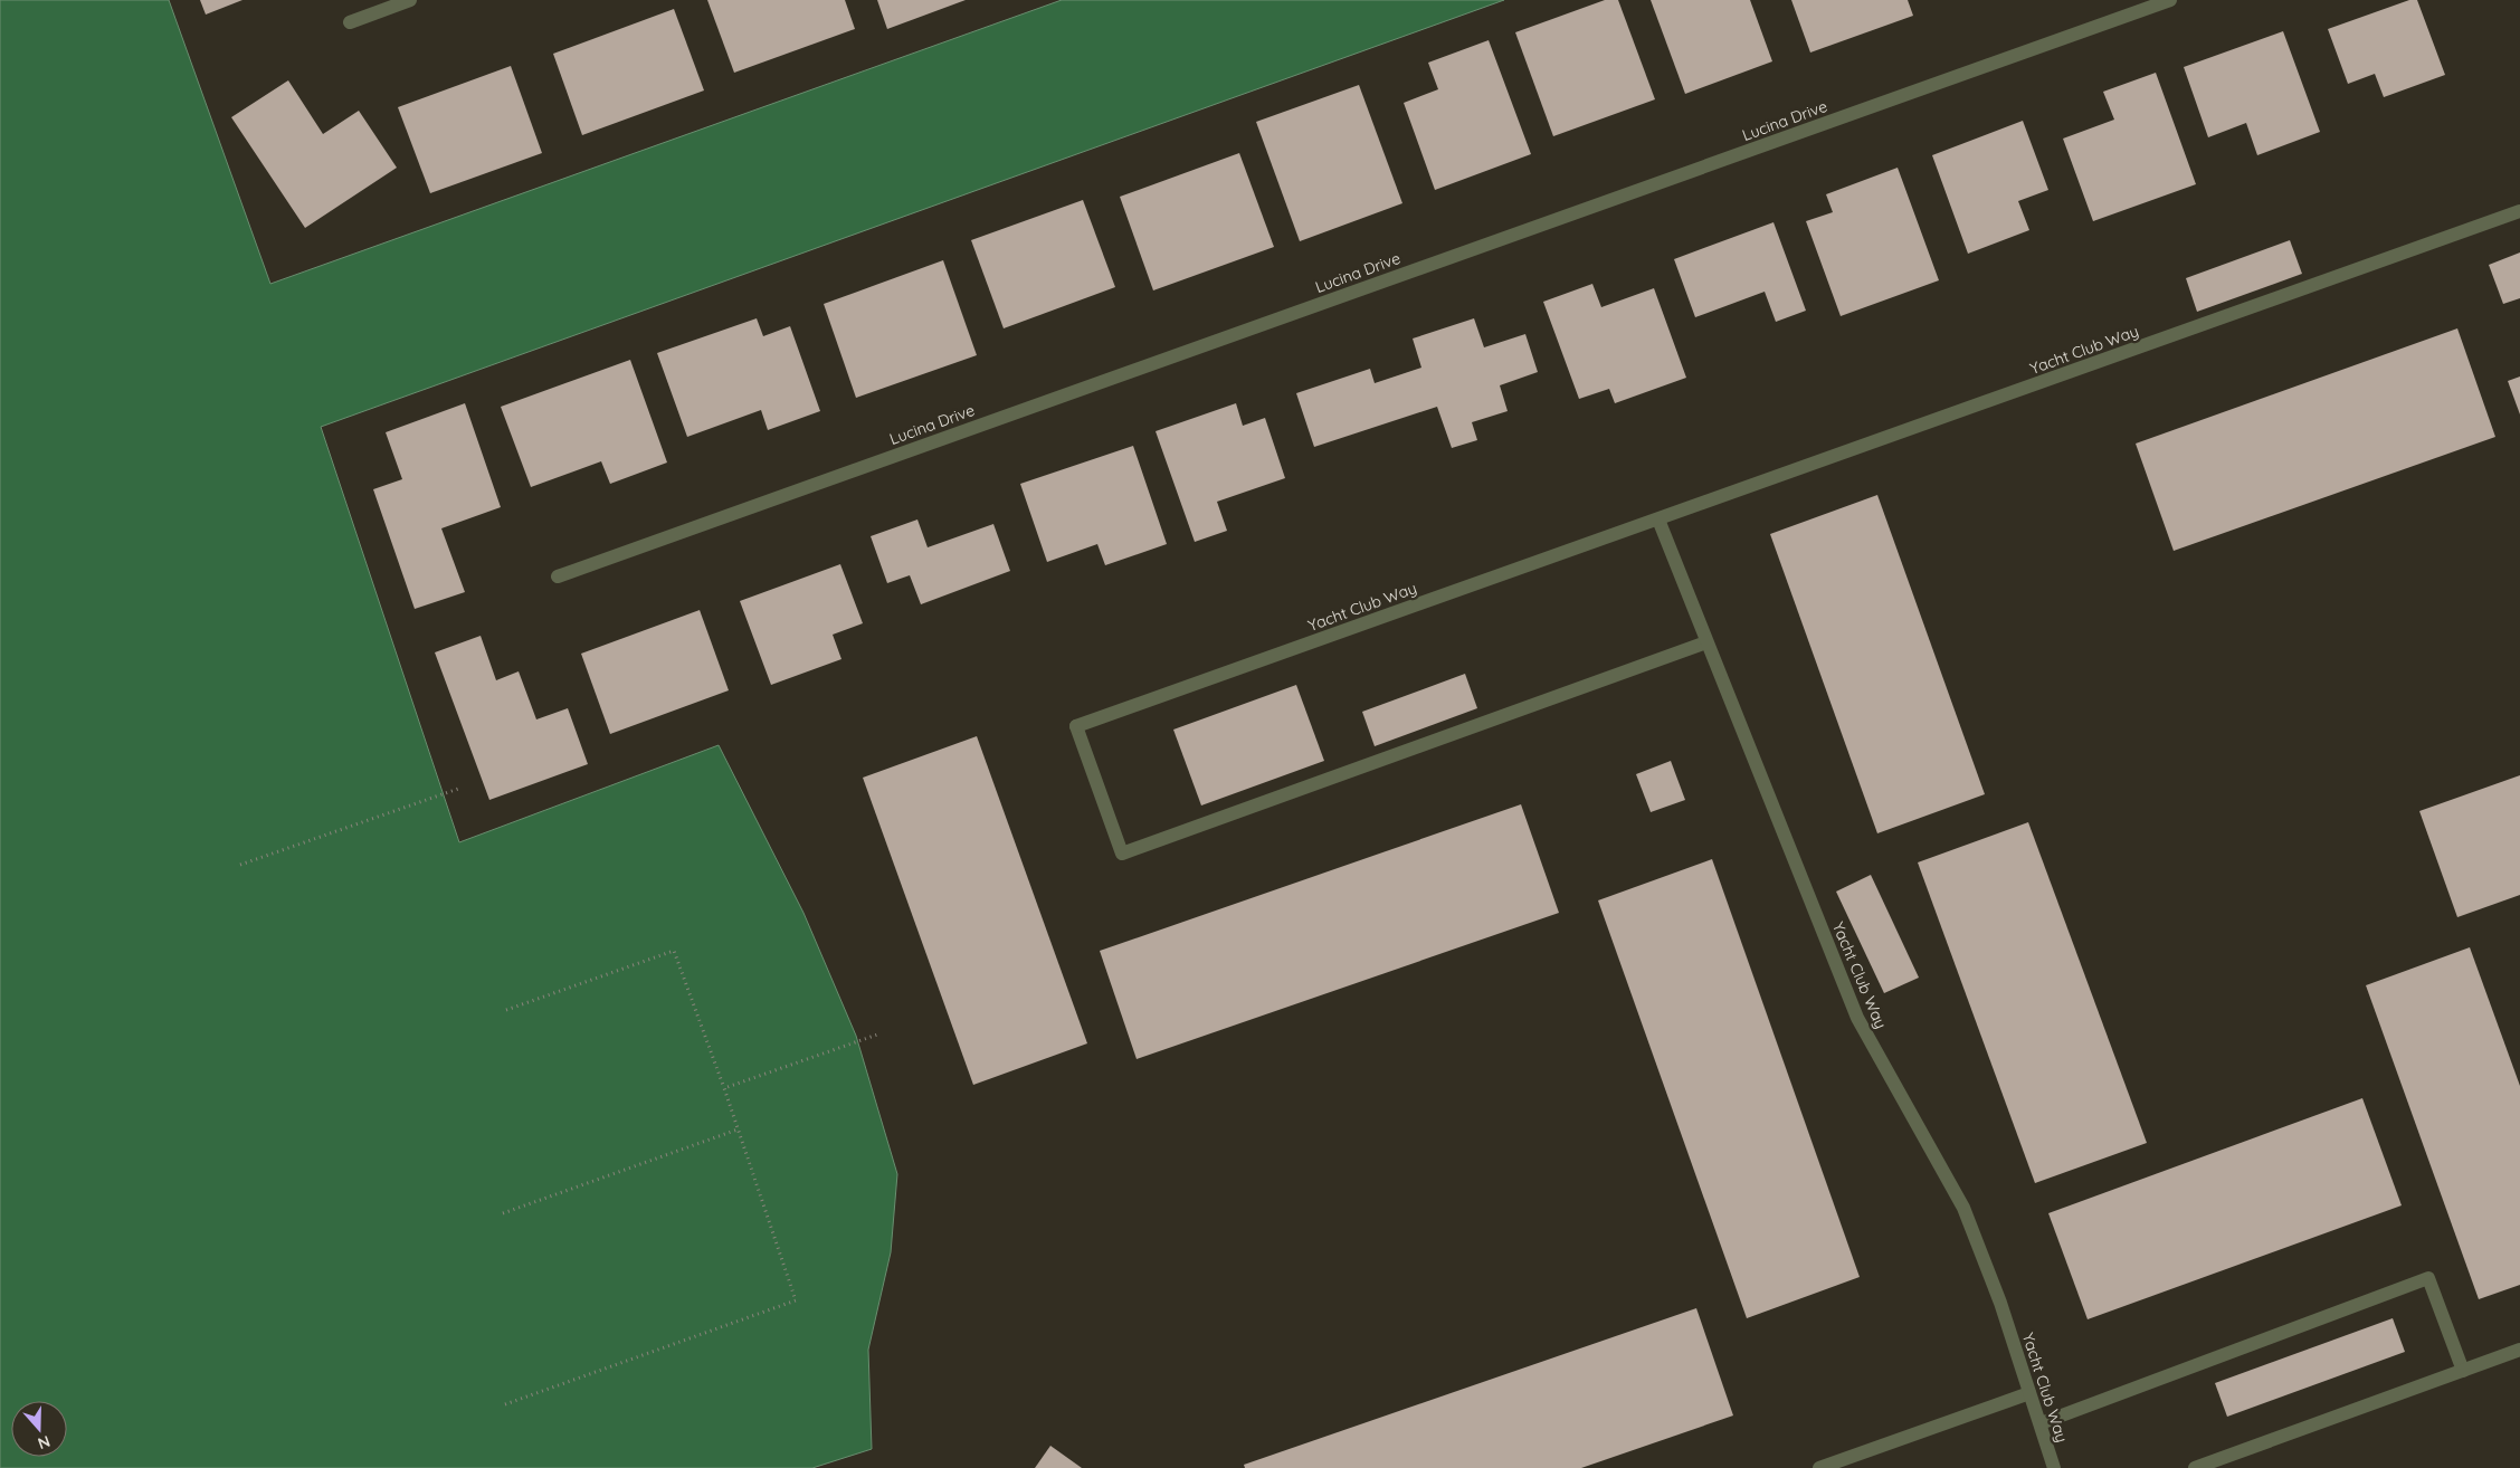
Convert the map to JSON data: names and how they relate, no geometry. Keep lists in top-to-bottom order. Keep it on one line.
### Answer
{"streets":{"street":["Lucina Drive","Yacht Club Way"]},"north":"bottom"}
